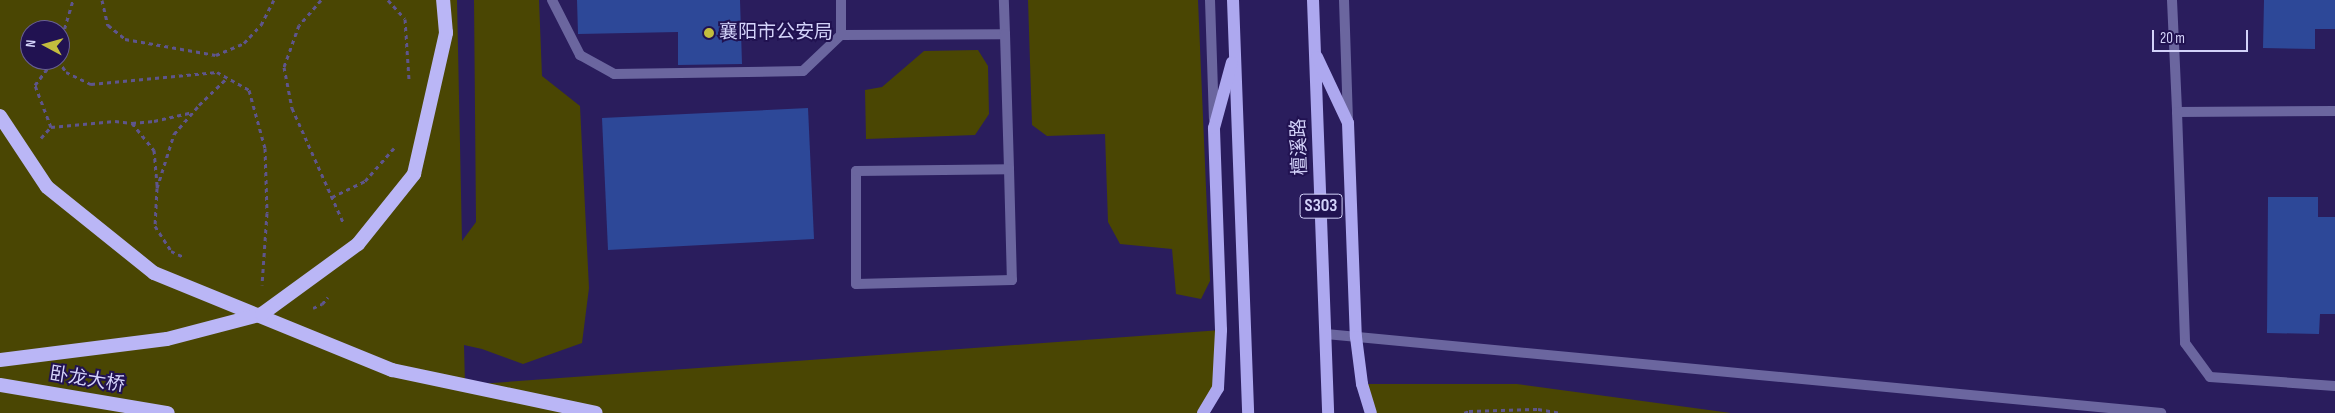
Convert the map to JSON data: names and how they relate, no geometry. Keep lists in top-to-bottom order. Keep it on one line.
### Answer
{"streets":{"highway":["卧龙大桥"],"main road":["檀溪路","S303"]},"places":["襄阳市公安局"],"scale_bar":"20 m","north":"left"}
